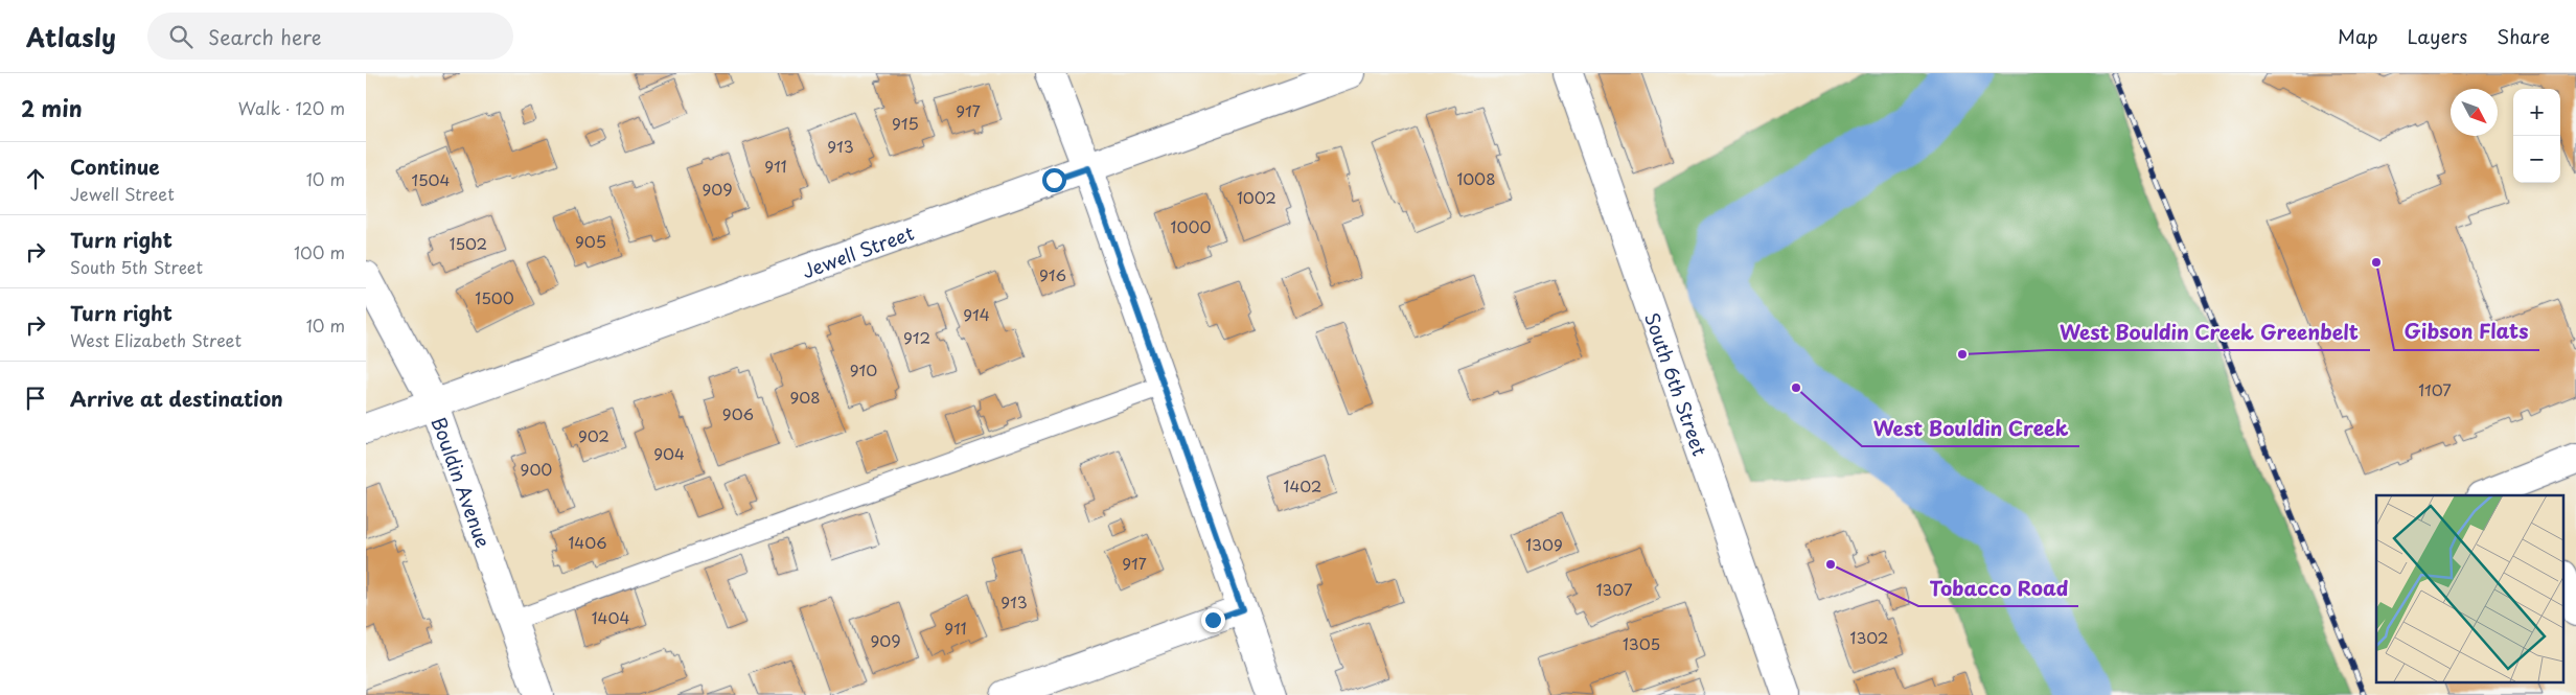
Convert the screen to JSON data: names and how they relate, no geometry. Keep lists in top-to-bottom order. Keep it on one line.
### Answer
{"streets":{"street":["Jewell Street","South 6th Street","Bouldin Avenue"]},"crossings":[["Jewell Street","Bouldin Avenue"]],"places":["Gibson Flats","West Bouldin Creek Greenbelt","West Bouldin Creek","Tobacco Road"],"house_numbers":["917","915","913","911","1008","1504","909","1002","1000","905","1502","916","1500","914","912","910","1107","908","906","902","904","900","1402","1406","1309","917","1307","913","1404","911","1302","909","1305"],"north":"bottom right","page":{"header":"Atlasly","search":"Search here","nav":["Map","Layers","Share"],"heading":["2 min","Walk · 120 m"],"map_buttons":["+","−"],"list":[["Continue","Jewell Street","10 m"],["Turn right","South 5th Street","100 m"],["Turn right","West Elizabeth Street","10 m"],"Arrive at destination"]}}
